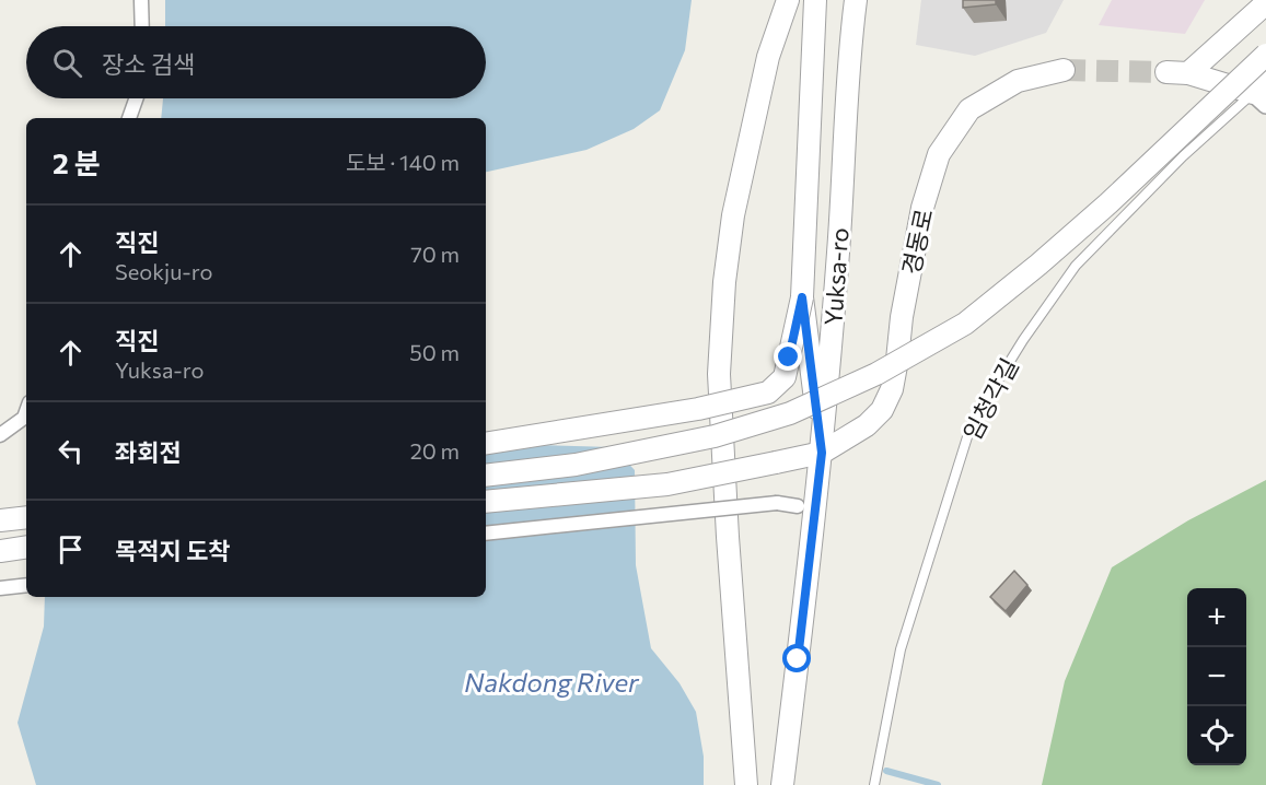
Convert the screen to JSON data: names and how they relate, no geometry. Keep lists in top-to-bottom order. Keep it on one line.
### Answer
{"streets":{"street":["경동로","Yuksa-ro"],"lane":["임청각길"]},"crossings":[["경동로","Yuksa-ro"]],"water":["Nakdong River"],"page":{"search":"장소 검색","heading":["2 분","도보 · 140 m"],"list":[["직진","Seokju-ro","70 m"],["직진","Yuksa-ro","50 m"],["좌회전","20 m"],"목적지 도착"],"map_buttons":["+","−"]}}
